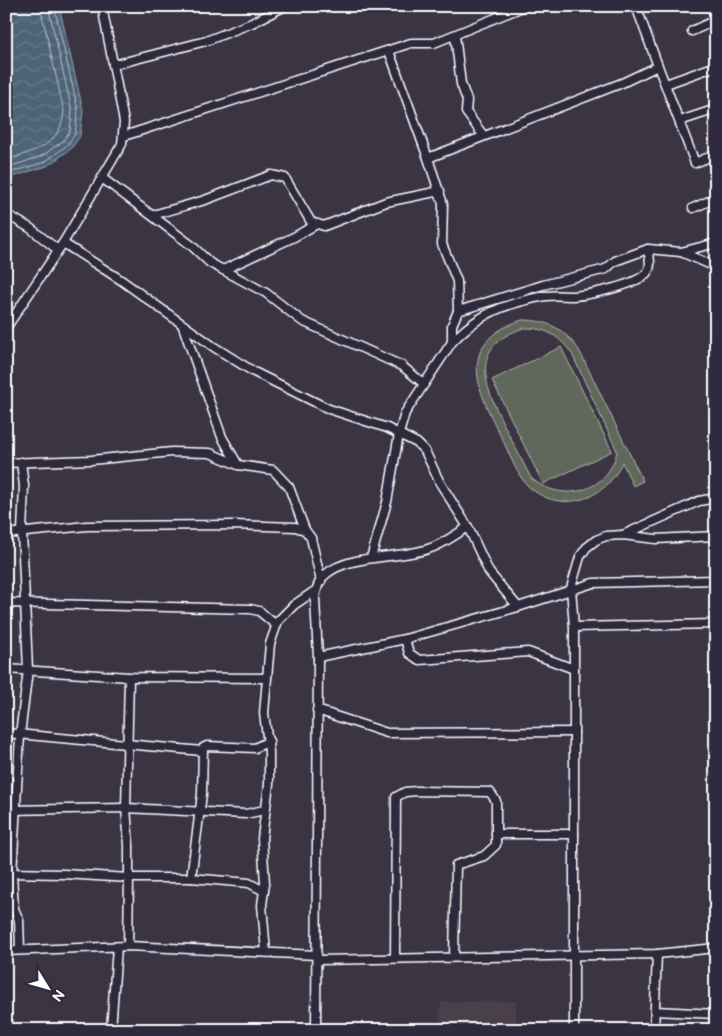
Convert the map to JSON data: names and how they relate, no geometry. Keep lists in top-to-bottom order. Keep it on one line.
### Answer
{"north":"bottom right"}
